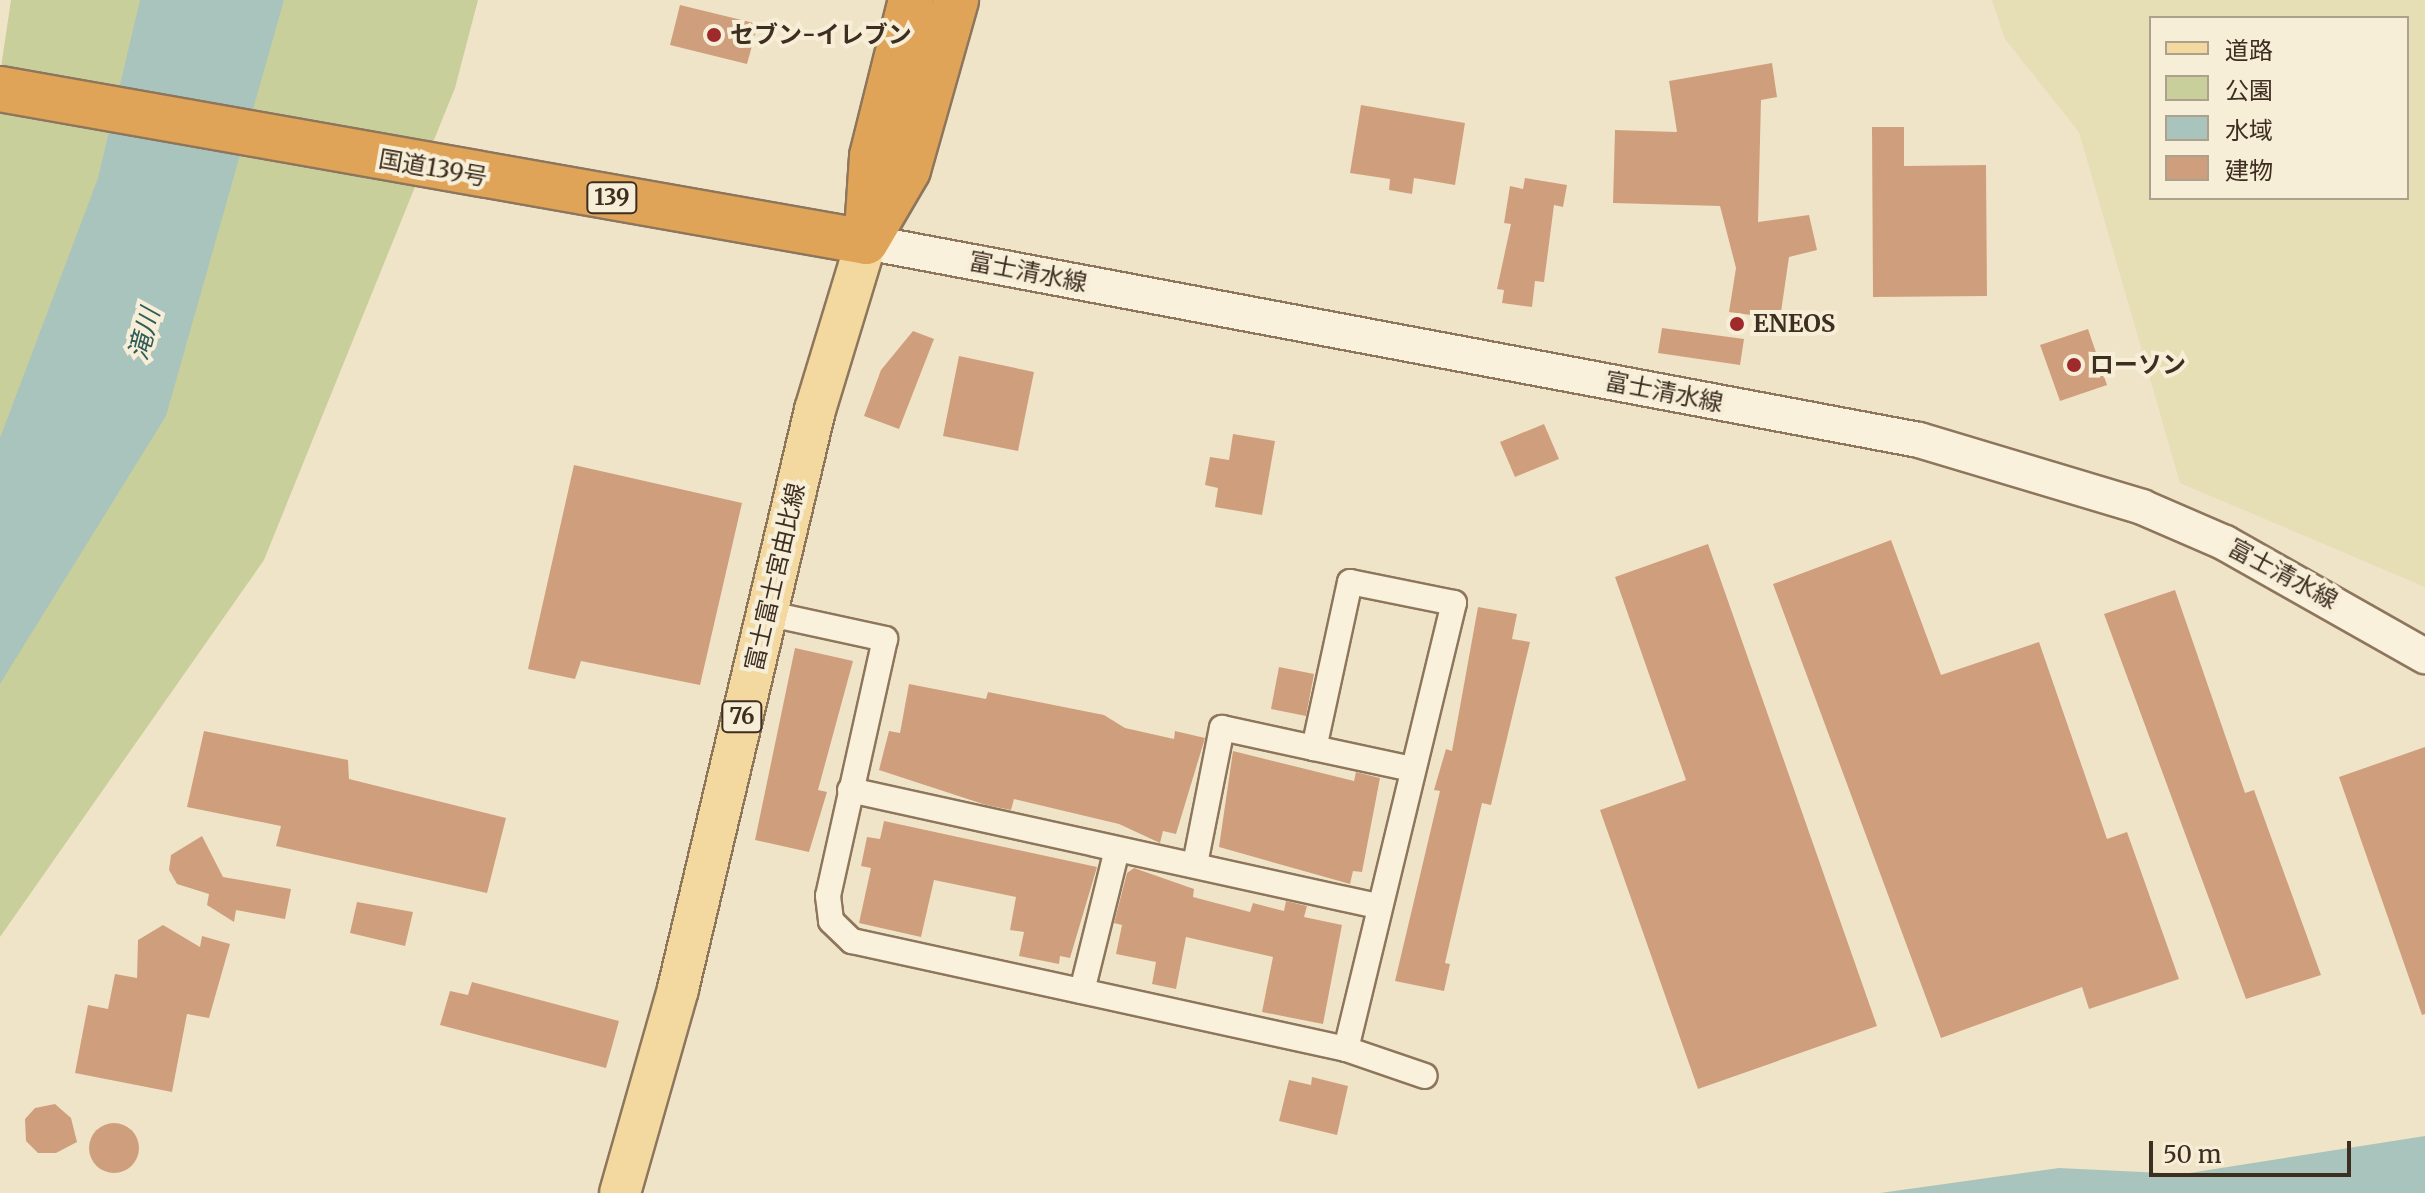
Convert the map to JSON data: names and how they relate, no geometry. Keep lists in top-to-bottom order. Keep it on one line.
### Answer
{"streets":{"highway":["国道139号","139"],"main road":["富士清水線","富士富士宮由比線","76"]},"crossings":[["国道139号","富士清水線"],["国道139号","富士富士宮由比線"],["富士清水線","富士富士宮由比線"]],"water":["滝川"],"places":["セブン-イレブン","ENEOS","ローソン"],"legend":["道路","公園","水域","建物"],"scale_bar":"50 m"}
